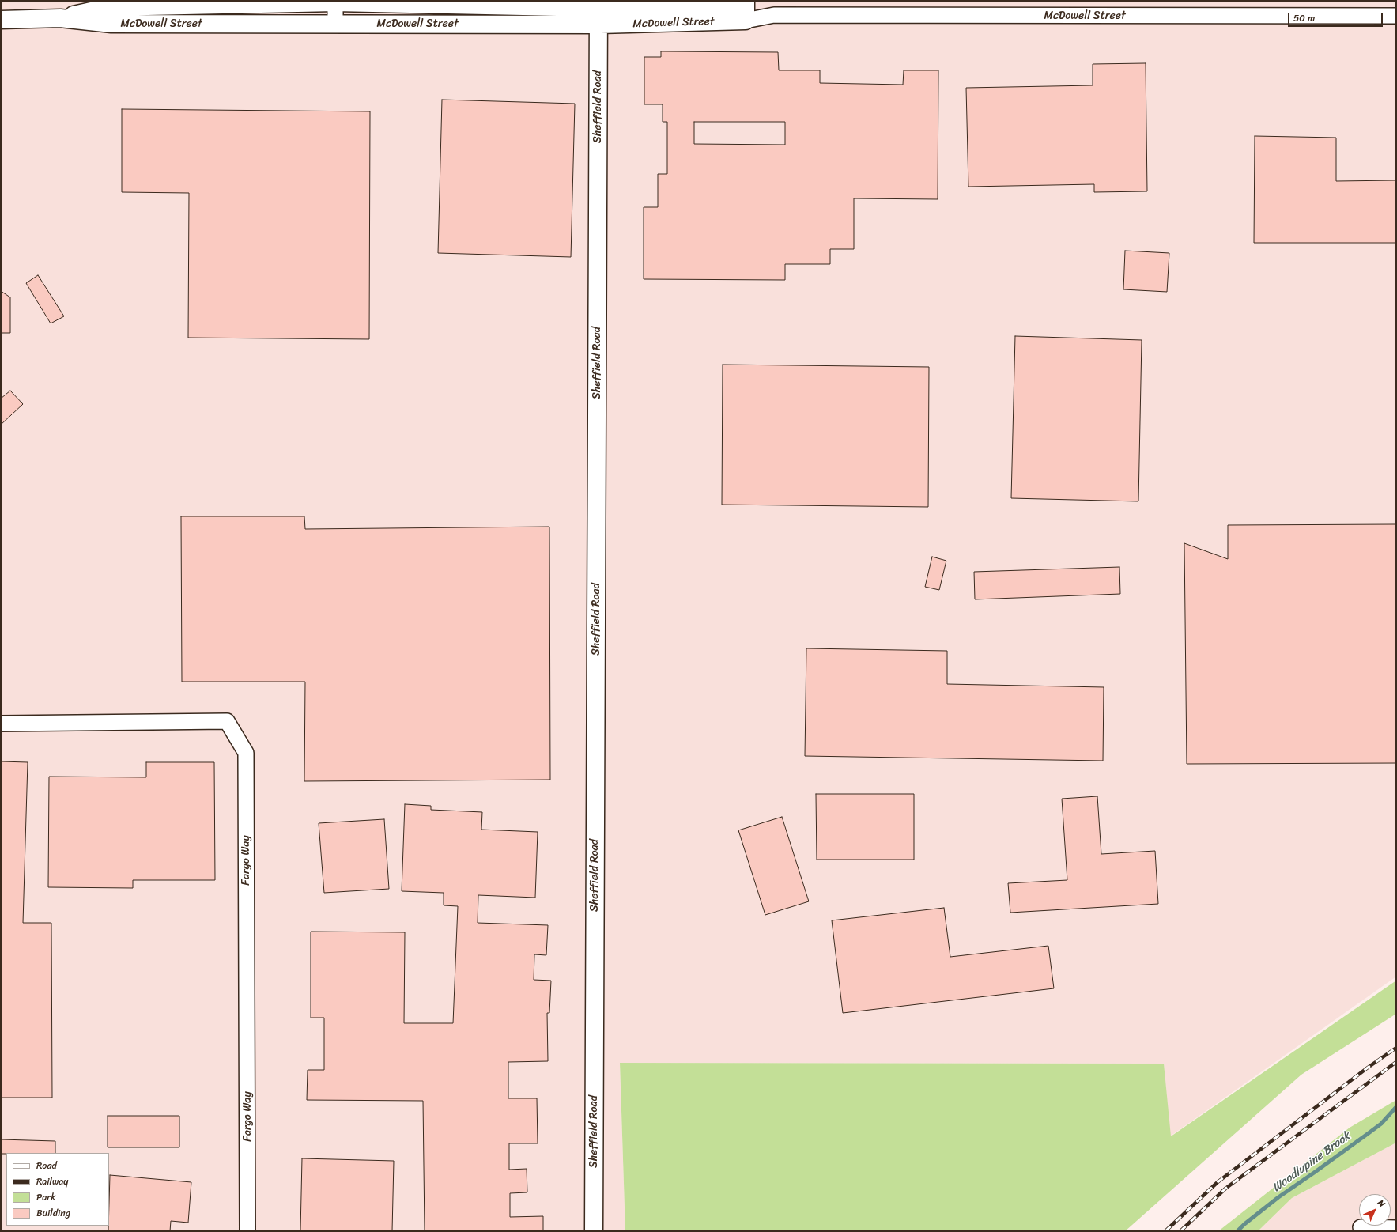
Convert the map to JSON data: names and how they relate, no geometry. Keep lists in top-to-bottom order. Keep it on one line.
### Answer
{"streets":{"street":["McDowell Street","Sheffield Road","Fargo Way"]},"crossings":[["McDowell Street","Sheffield Road"]],"water":["Woodlupine Brook"],"legend":["Road","Railway","Park","Building"],"scale_bar":"50 m","north":"top right"}
